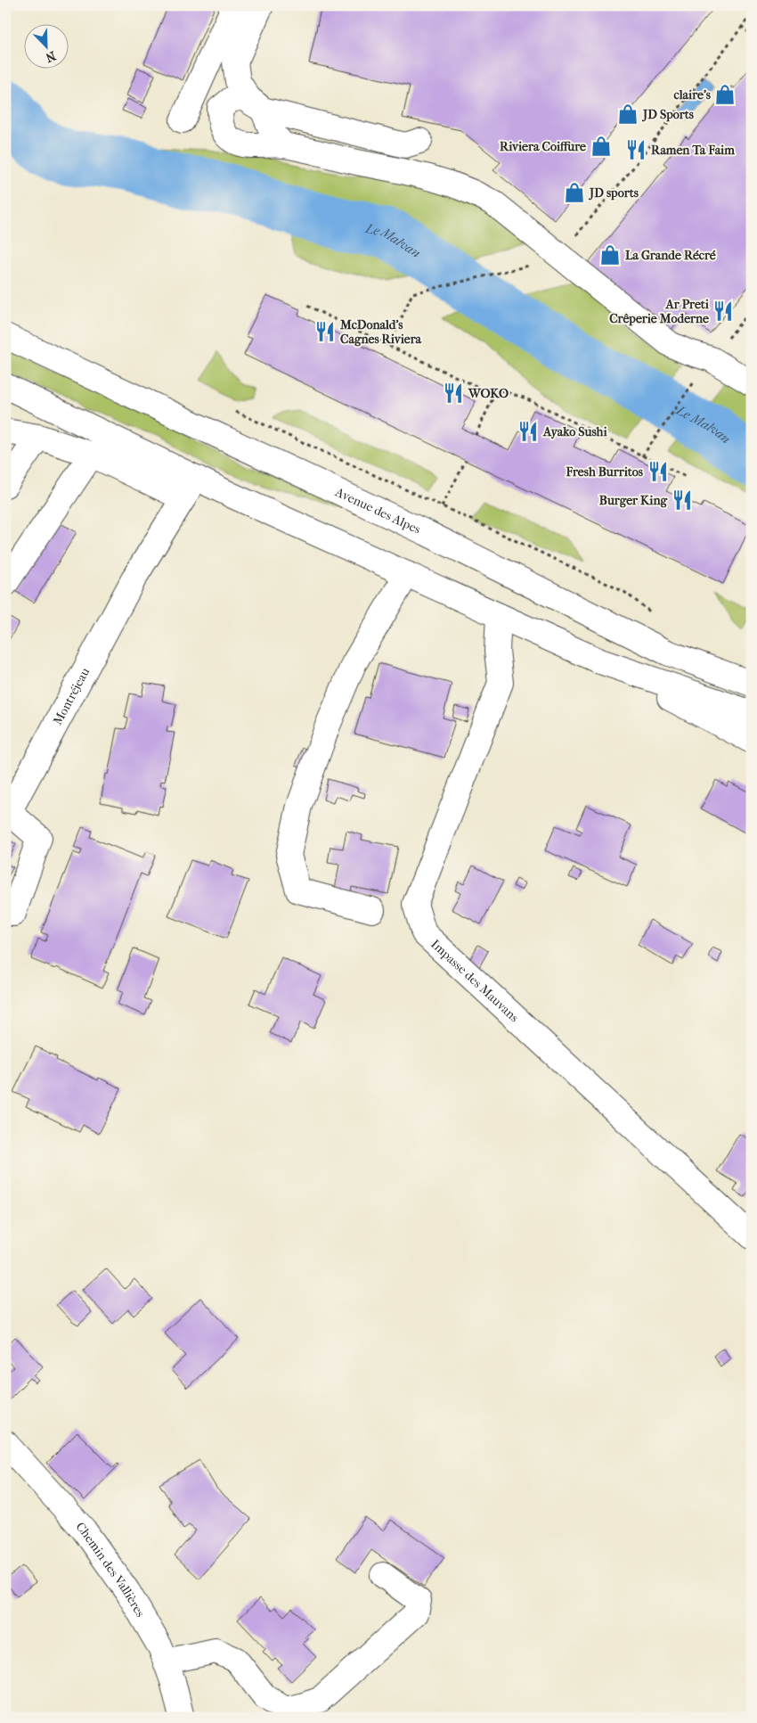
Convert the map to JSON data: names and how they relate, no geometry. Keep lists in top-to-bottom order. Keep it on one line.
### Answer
{"streets":{"main road":["Avenue des Alpes","Montréjeau","Impasse des Mauvans","Chemin des Vallières"]},"water":["Le Malvan"],"places":{"shop":["claire's","JD Sports","Riviera Coiffure","JD sports","La Grande Récré"],"restaurant":["Ramen Ta Faim","Ar Preti Crêperie Moderne","McDonald's Cagnes Riviera","WOKO","Ayako Sushi","Fresh Burritos","Burger King"]},"north":"bottom right"}
